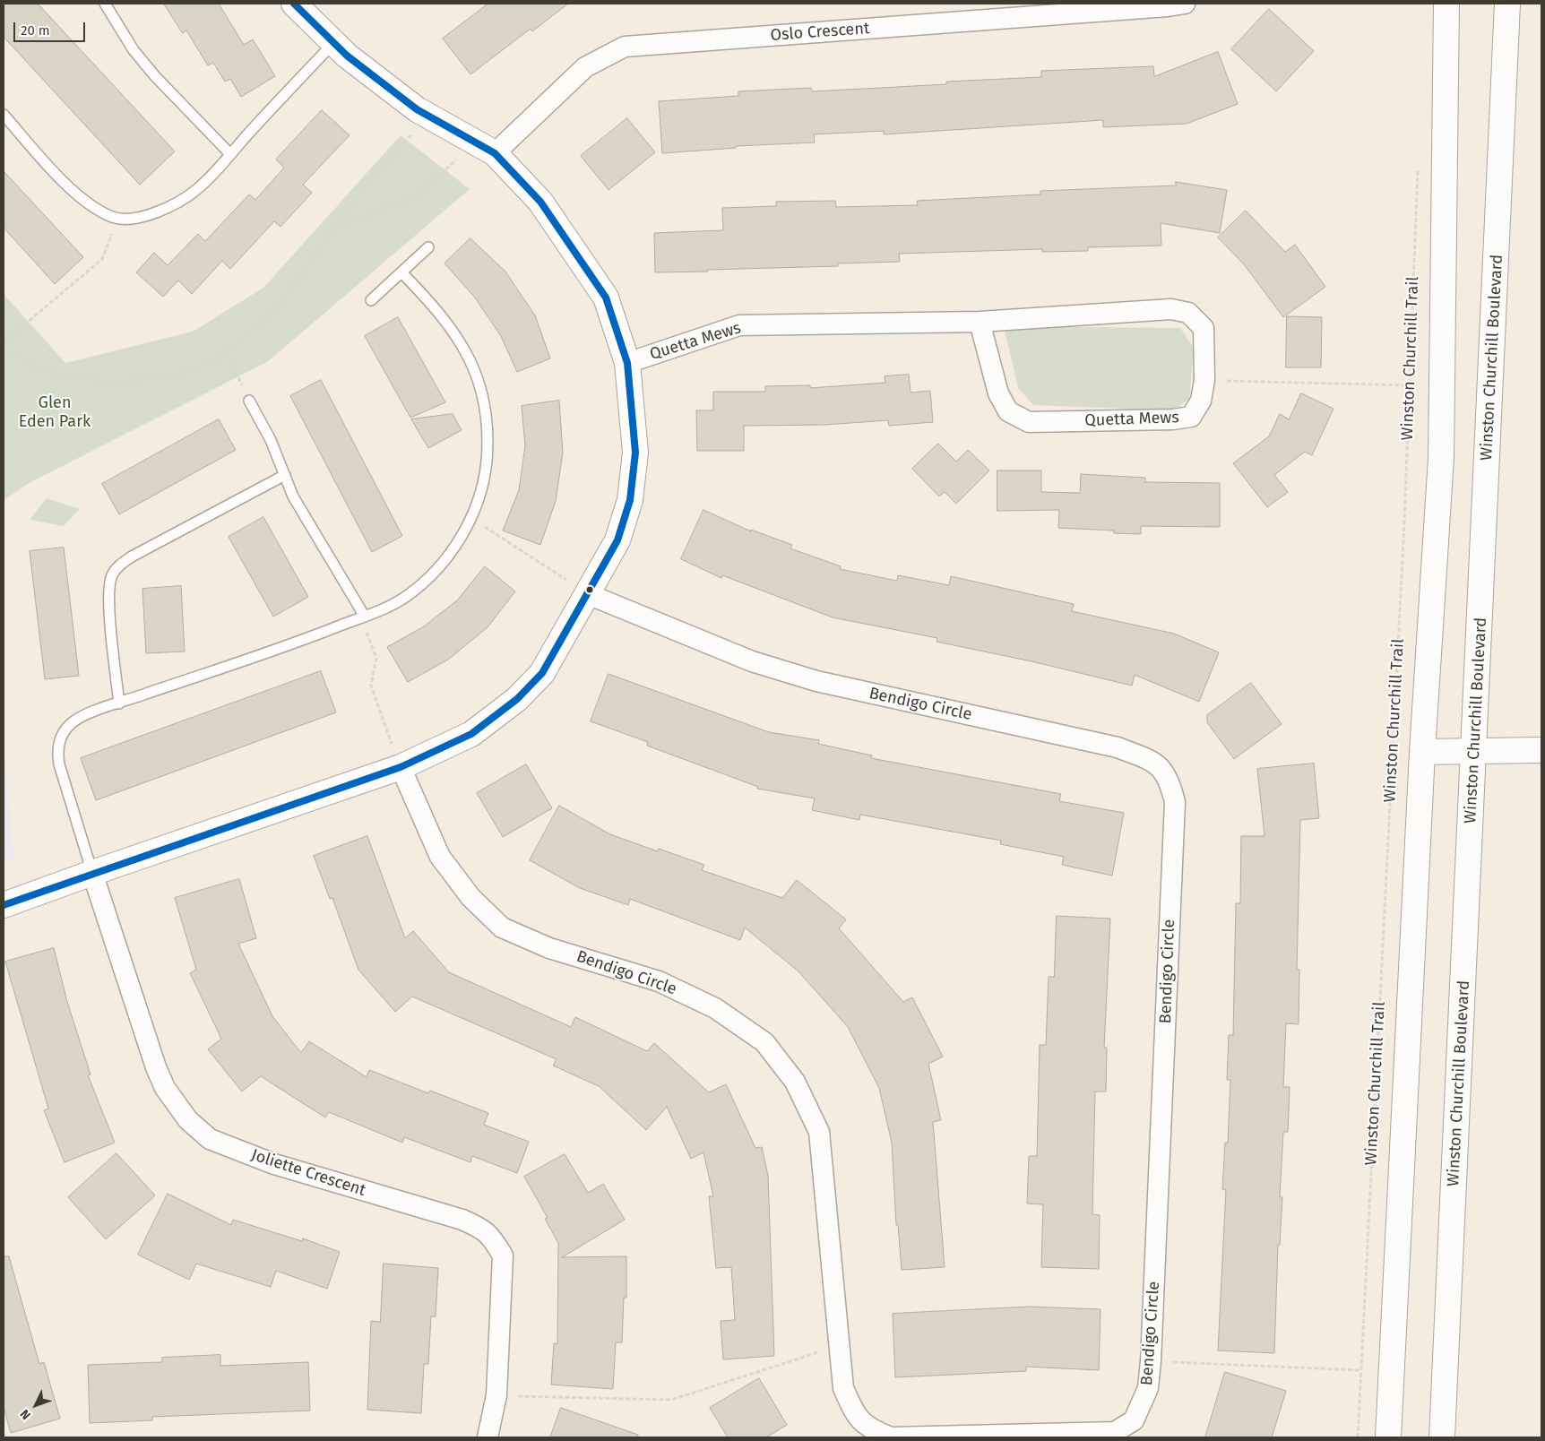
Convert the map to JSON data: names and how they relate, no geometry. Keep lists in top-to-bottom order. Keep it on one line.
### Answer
{"streets":{"main road":["Winston Churchill Boulevard"],"street":["Oslo Crescent","Quetta Mews","Bendigo Circle","Joliette Crescent"],"path":["Winston Churchill Trail"]},"parks":["Glen Eden Park"],"scale_bar":"20 m","north":"bottom left"}
